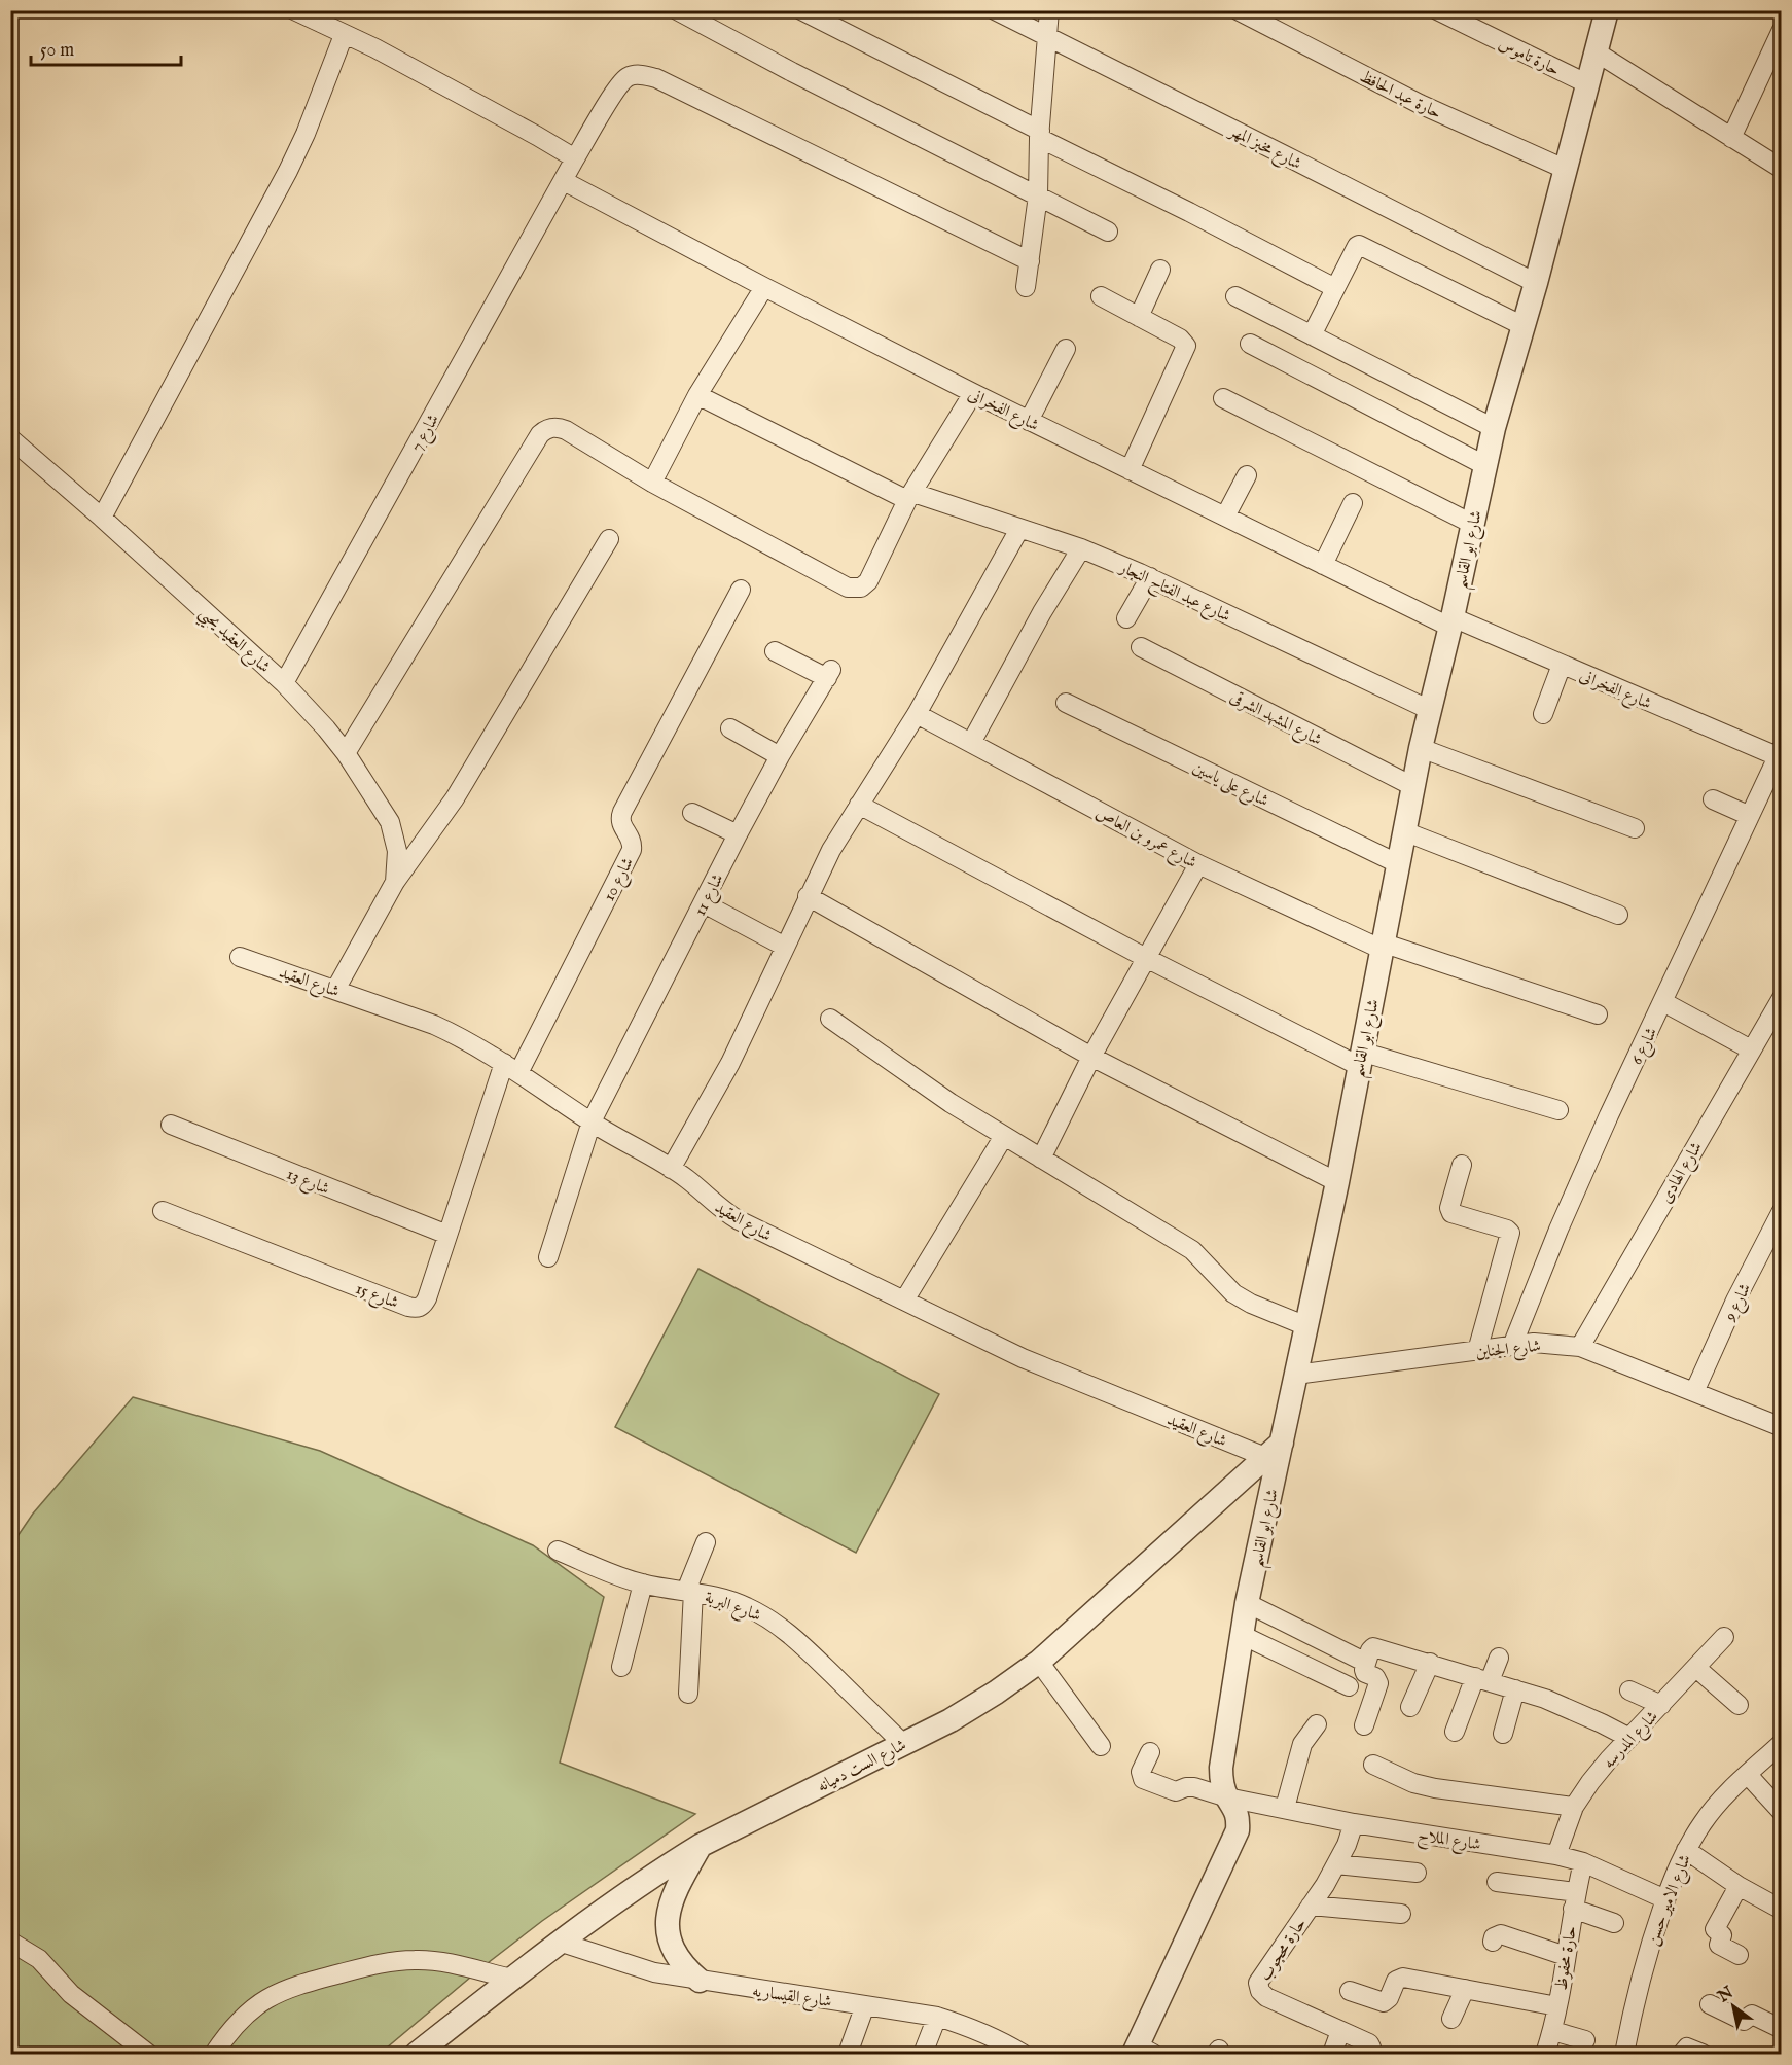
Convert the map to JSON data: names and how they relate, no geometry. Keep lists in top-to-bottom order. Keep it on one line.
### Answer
{"streets":{"street":["حارة تاموس","حارة عبد الحافظ","شارع مخبز المهر","شارع الفخرانى","شارع 7","شارع ابو القاسم","شارع عبد الفتاح النجار","شارع العقيد يحيي","شارع المشهد الشرقى","شارع على ياسين","شارع عمرو بن العاص","شارع 10","شارع 11","شارع العقيد","شارع 6","شارع الهادى","شارع 13","شارع 15","شارع 9","شارع الجناين","شارع البربة","شارع المدرسه","شارع الست دميانه","شارع الملاح","شارع الامير حسن","حارة محجوب","حارة محفوظ","شارع القيساريه"]},"crossings":[["حارة تاموس","شارع ابو القاسم"],["حارة عبد الحافظ","شارع ابو القاسم"],["شارع مخبز المهر","شارع ابو القاسم"],["شارع الفخرانى","شارع 7"],["شارع الفخرانى","شارع ابو القاسم"],["شارع الفخرانى","شارع 6"],["شارع 7","شارع العقيد يحيي"],["شارع ابو القاسم","شارع عبد الفتاح النجار"],["شارع ابو القاسم","شارع المشهد الشرقى"],["شارع ابو القاسم","شارع على ياسين"],["شارع ابو القاسم","شارع عمرو بن العاص"],["شارع ابو القاسم","شارع العقيد"],["شارع ابو القاسم","شارع الجناين"],["شارع ابو القاسم","شارع الست دميانه"],["شارع ابو القاسم","شارع الملاح"],["شارع 10","شارع العقيد"],["شارع 10","شارع 15"],["شارع 11","شارع العقيد"],["شارع العقيد","شارع 15"],["شارع العقيد","شارع الست دميانه"],["شارع 6","شارع الجناين"],["شارع الهادى","شارع الجناين"],["شارع 13","شارع 15"],["شارع 9","شارع الجناين"],["شارع البربة","شارع الست دميانه"],["شارع المدرسه","شارع الملاح"],["شارع الست دميانه","شارع القيساريه"],["شارع الملاح","شارع الامير حسن"],["شارع الملاح","حارة محجوب"],["شارع الملاح","حارة محفوظ"]],"scale_bar":"50 m","north":"top left"}
